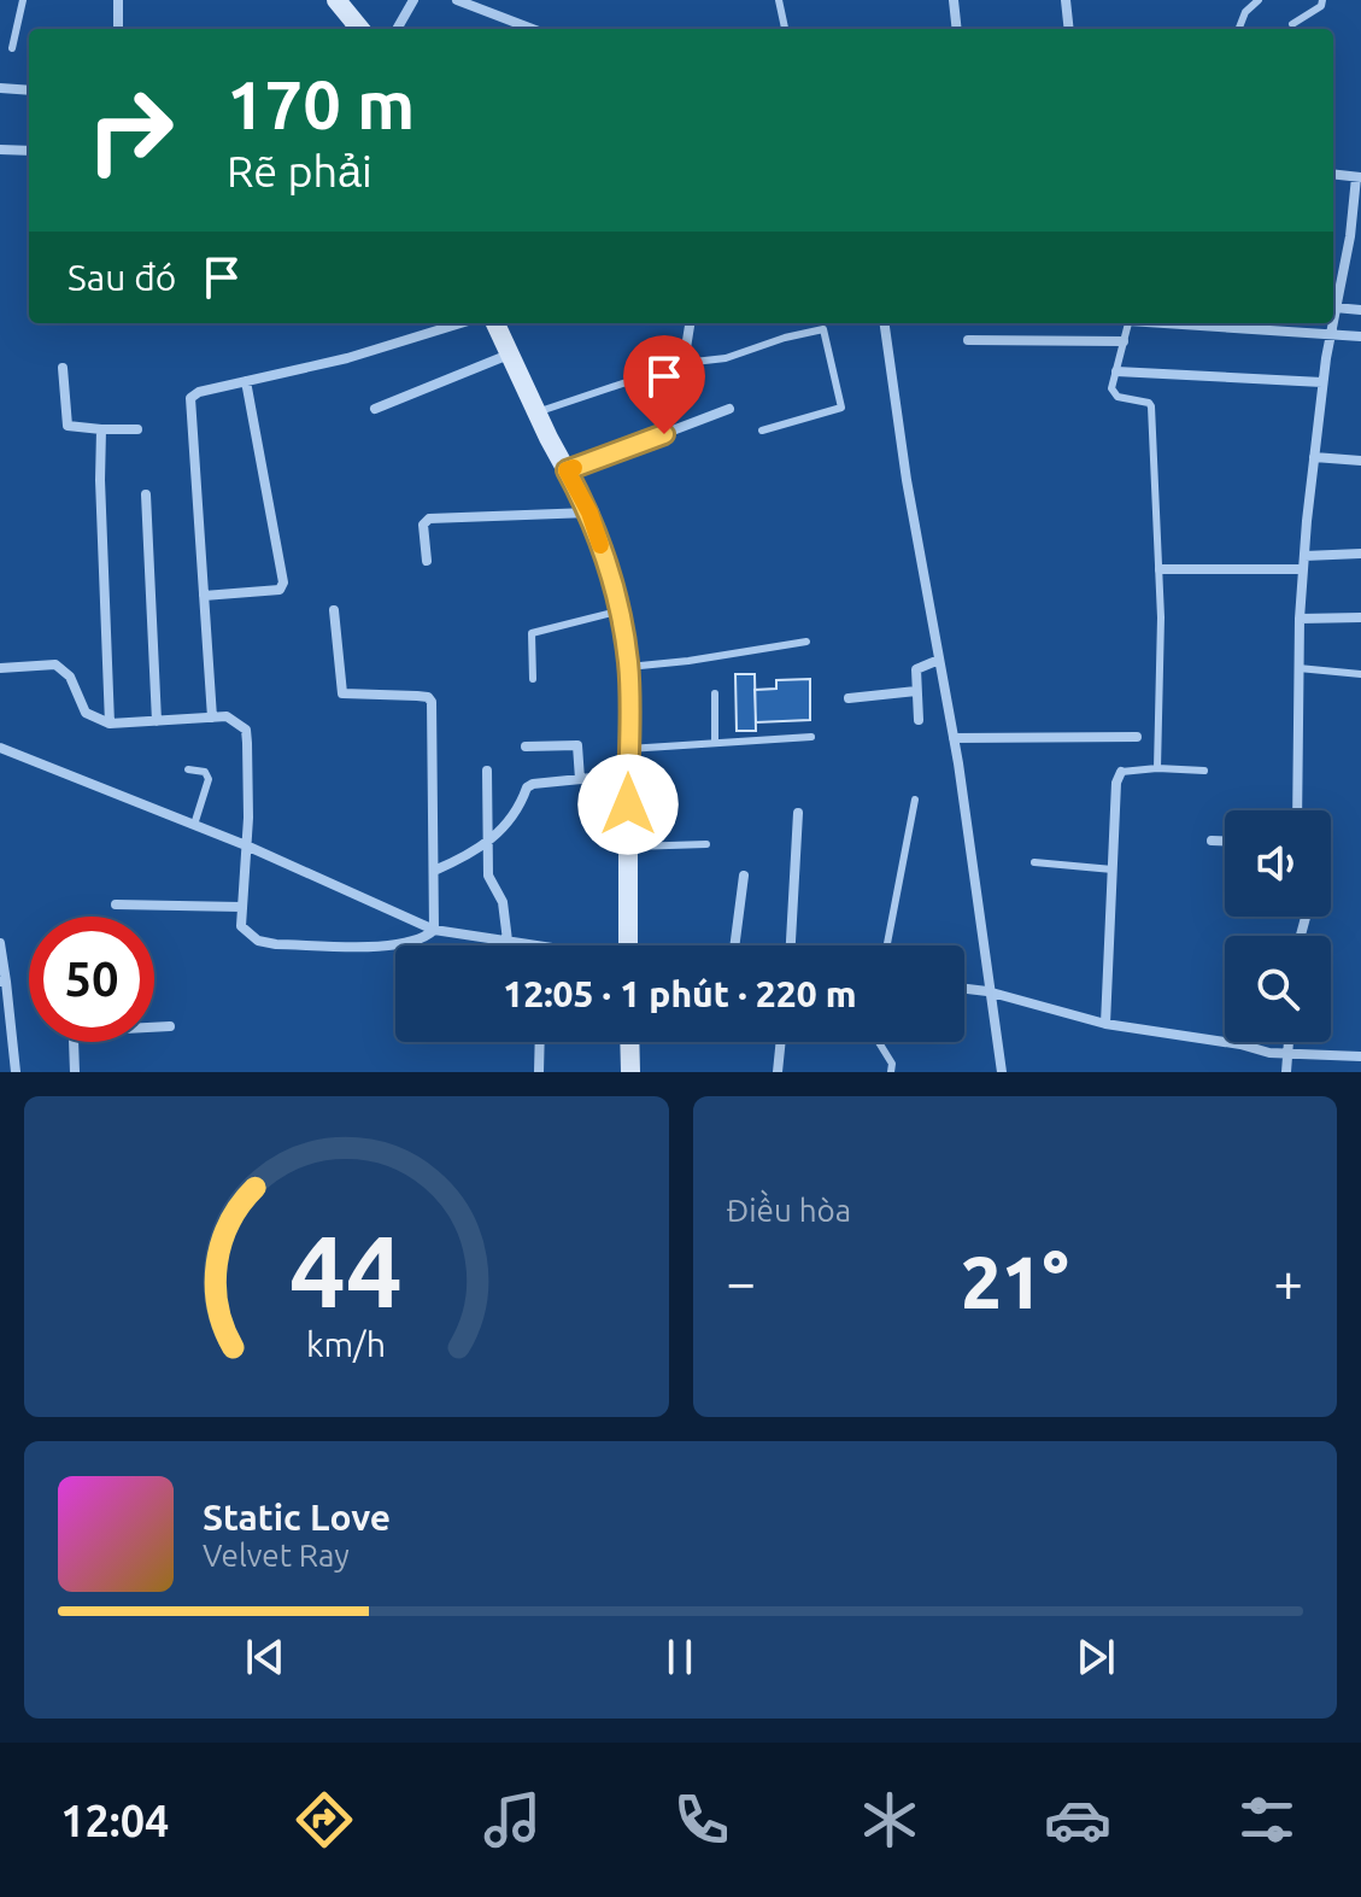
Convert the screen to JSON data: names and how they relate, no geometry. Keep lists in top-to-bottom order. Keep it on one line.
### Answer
{"page":{"turn":["170 m","Rẽ phải"],"then":"Sau đó","limit":"50","trip":"12:05 · 1 phút · 220 m","tile":"Điều hòa","heat":["−","21°","+"],"song":["Static Love","Velvet Ray"],"tabs":"12:04","gauge":["44","km/h"]}}
